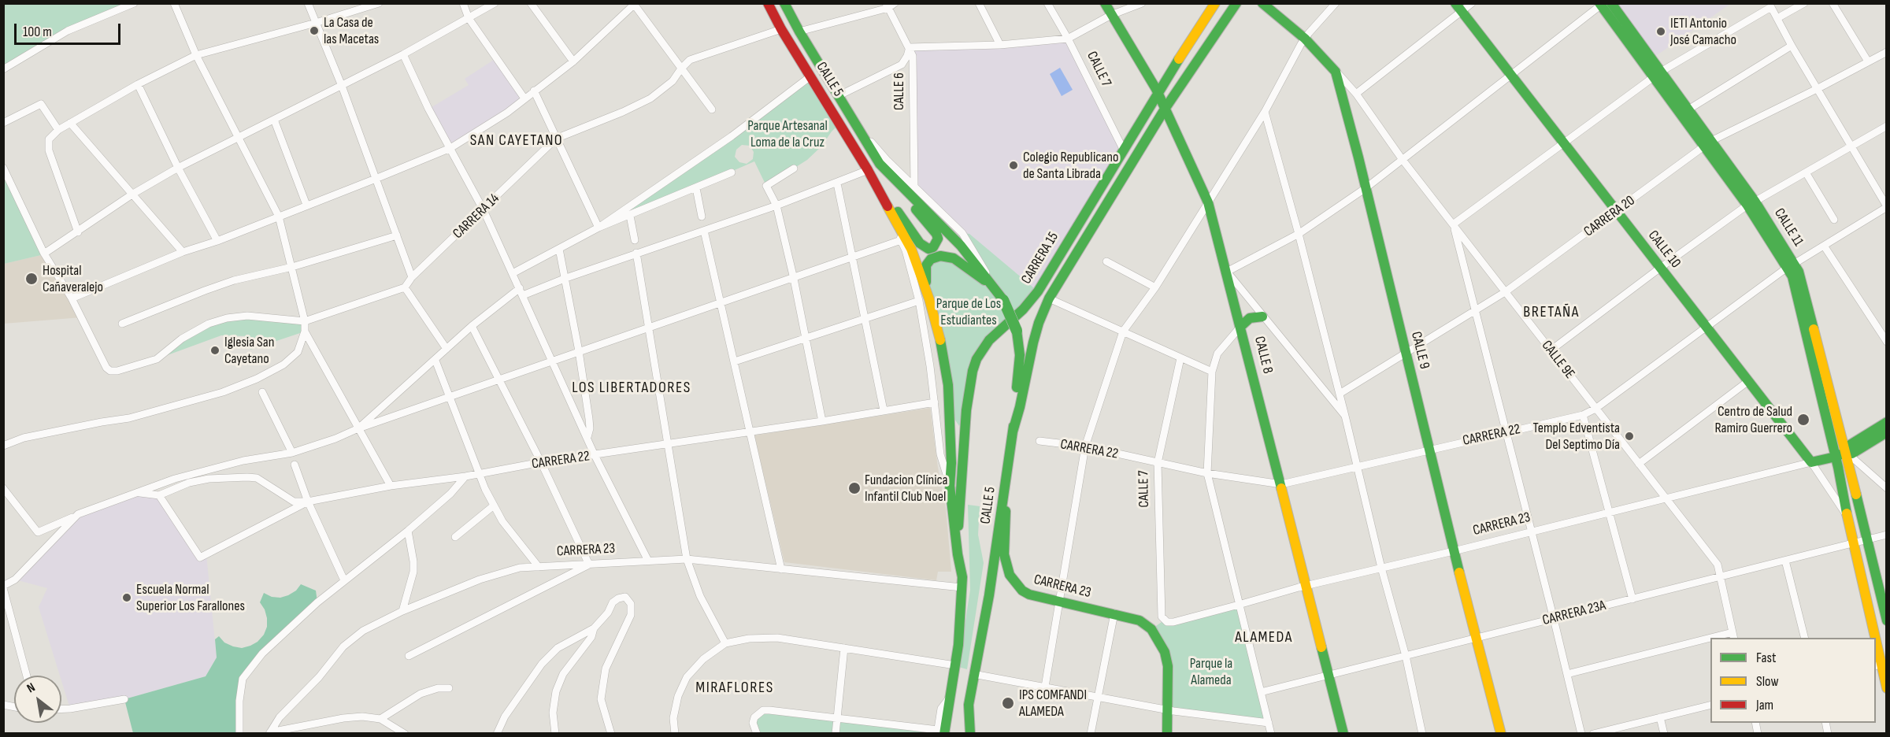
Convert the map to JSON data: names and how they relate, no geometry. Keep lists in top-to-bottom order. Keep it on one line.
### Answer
{"streets":{"main road":["CALLE 5","CALLE 11","CALLE 10","CARRERA 15","CALLE 9","CALLE 8","CARRERA 23"],"street":["CALLE 7","CALLE 6","CARRERA 14","CARRERA 20","CALLE 9E","CARRERA 22","CARRERA 23A"]},"crossings":[["CALLE 7","CARRERA 15"],["CALLE 7","CARRERA 22"],["CALLE 7","CARRERA 23"],["CALLE 5","CALLE 6"],["CALLE 5","CARRERA 14"],["CALLE 5","CARRERA 15"],["CALLE 5","CARRERA 22"],["CALLE 5","CARRERA 23"],["CARRERA 20","CALLE 11"],["CARRERA 20","CALLE 10"],["CARRERA 20","CALLE 9"],["CARRERA 20","CALLE 9E"],["CALLE 11","CALLE 10"],["CALLE 11","CARRERA 22"],["CALLE 11","CARRERA 23"],["CALLE 10","CARRERA 22"],["CALLE 10","CARRERA 23"],["CALLE 10","CARRERA 23A"],["CARRERA 15","CALLE 8"],["CALLE 9","CALLE 9E"],["CALLE 9","CARRERA 22"],["CALLE 9","CARRERA 23"],["CALLE 9","CARRERA 23A"],["CALLE 8","CARRERA 22"],["CALLE 8","CARRERA 23"],["CALLE 8","CARRERA 23A"],["CALLE 9E","CARRERA 22"],["CALLE 9E","CARRERA 23"],["CALLE 9E","CARRERA 23A"]],"districts":["SAN CAYETANO","BRETAÑA","LOS LIBERTADORES","ALAMEDA","MIRAFLORES"],"parks":["Parque Artesanal Loma de la Cruz","Parque de Los Estudiantes","Parque la Alameda"],"places":["La Casa de las Macetas","IETI Antonio José Camacho","Colegio Republicano de Santa Librada","Hospital Cañaveralejo","Iglesia San Cayetano","Centro de Salud Ramiro Guerrero","Templo Edventista Del Septimo Día","Fundacion Clínica Infantil Club Noel","Escuela Normal Superior Los Farallones","IPS COMFANDI ALAMEDA"],"legend":["Fast","Slow","Jam"],"scale_bar":"100 m","north":"top left"}
